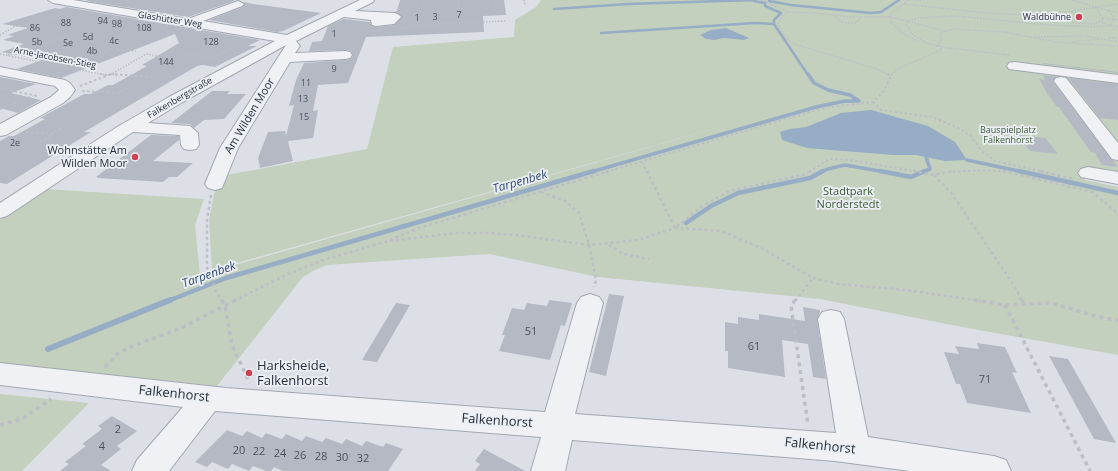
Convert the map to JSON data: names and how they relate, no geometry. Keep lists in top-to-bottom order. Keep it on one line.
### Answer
{"streets":{"street":["Glashütter Weg","Falkenbergstraße","Am Wilden Moor","Falkenhorst"],"path":["Arne-Jacobsen-Stieg"]},"crossings":[["Glashütter Weg","Falkenbergstraße"],["Glashütter Weg","Am Wilden Moor"],["Falkenbergstraße","Am Wilden Moor"]],"water":["Tarpenbek"],"parks":["Bauspielplatz Falkenhorst","Stadtpark Norderstedt"],"places":["Waldbühne","Wohnstätte Am Wilden Moor","Harksheide, Falkenhorst"],"house_numbers":["7","3","1","94","88","98","86","108","1","5d","4c","5b","128","5e","4b","144","9","11","13","15","2e","51","61","71","2","4","20","22","24","26","28","30","32"]}
